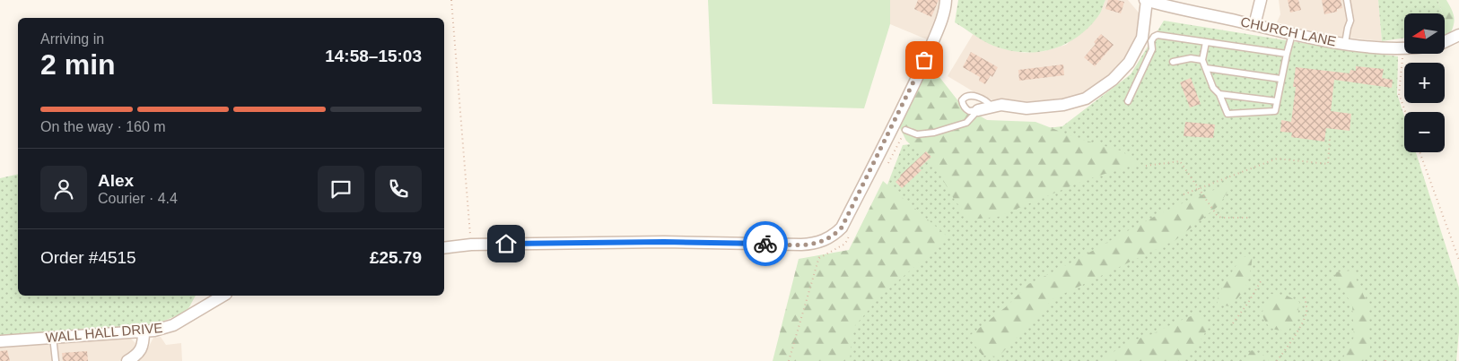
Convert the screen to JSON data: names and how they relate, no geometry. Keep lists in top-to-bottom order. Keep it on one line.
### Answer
{"streets":{"street":["CHURCH LANE","WALL HALL DRIVE"]},"north":"left","page":{"map_buttons":["+","−"],"heading":["2 min","Arriving in","14:58–15:03"],"panel":["Alex","Courier · 4.4","Order #4515","£25.79"],"bar":"On the way · 160 m"}}
